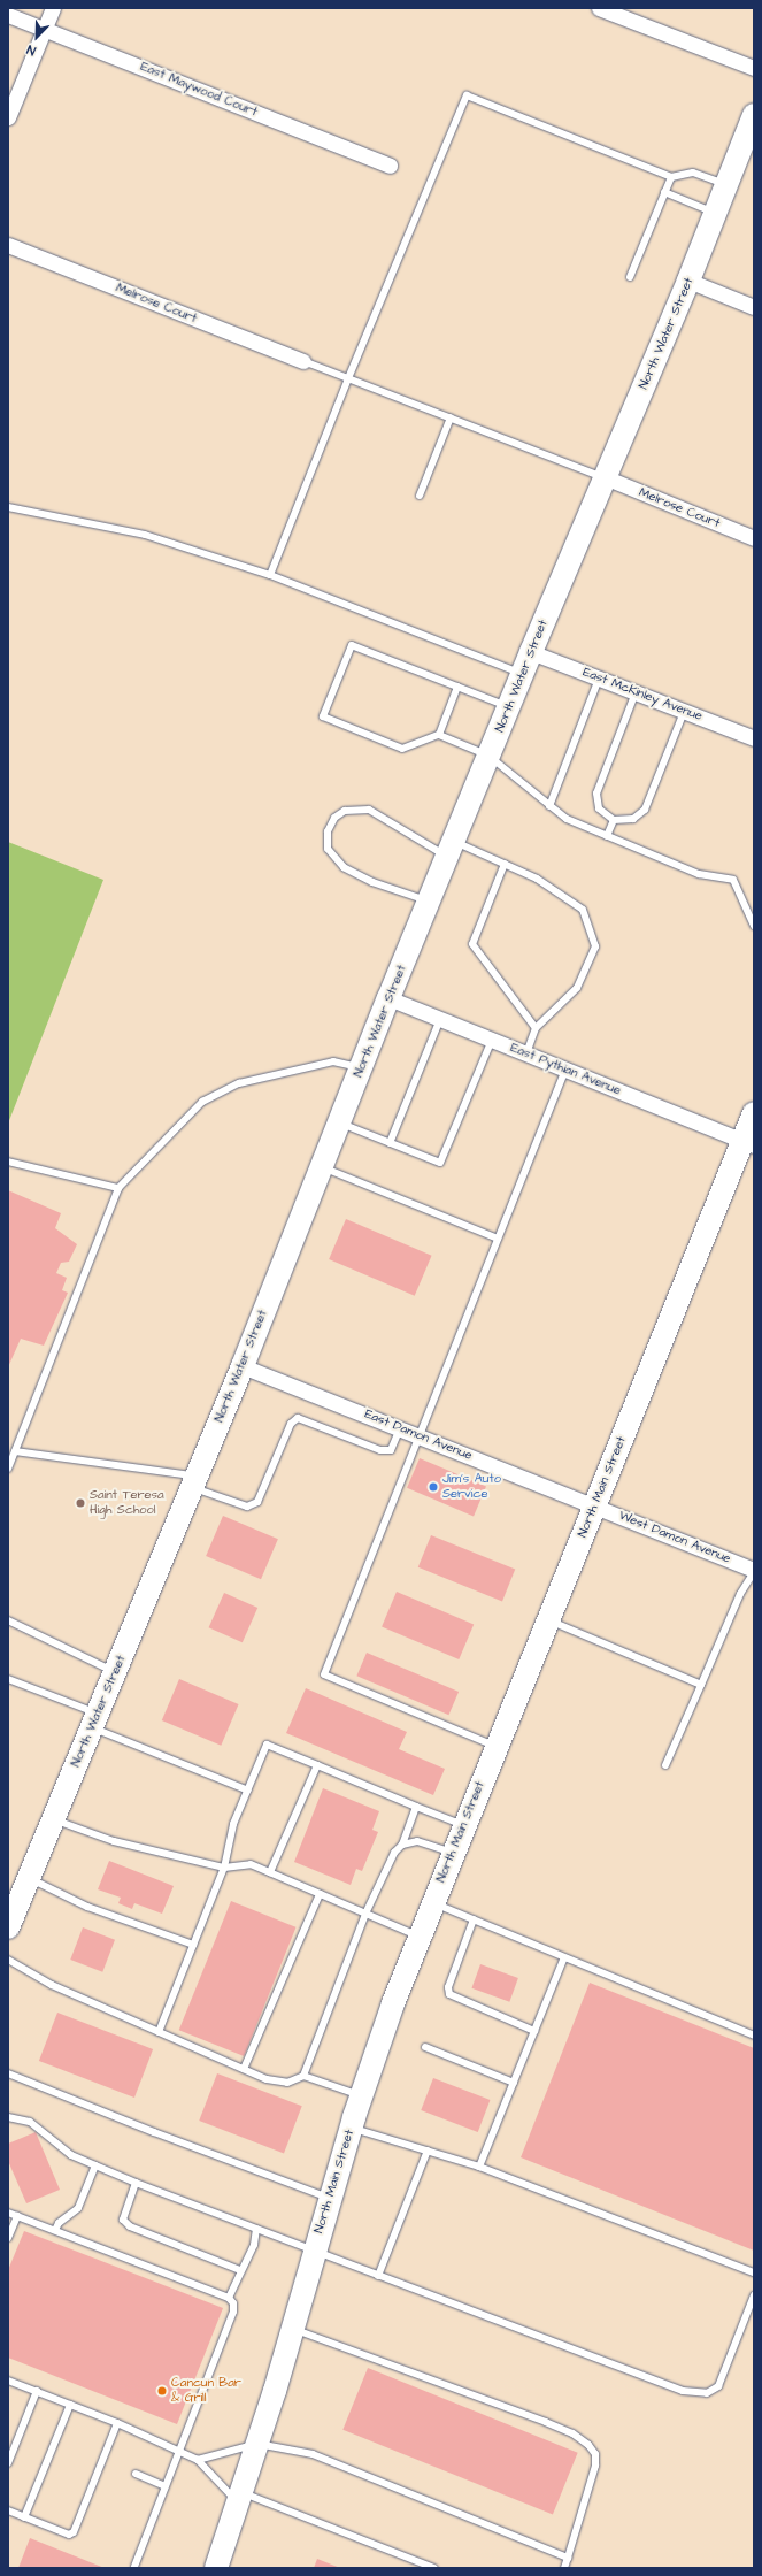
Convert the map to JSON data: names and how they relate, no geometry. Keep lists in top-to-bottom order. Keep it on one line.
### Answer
{"streets":{"main road":["North Water Street","North Main Street"],"street":["East Maywood Court","Melrose Court","East McKinley Avenue","East Pythian Avenue","East Damon Avenue","West Damon Avenue"]},"crossings":[["Melrose Court","North Water Street"],["North Water Street","East McKinley Avenue"],["North Water Street","East Pythian Avenue"],["North Water Street","East Damon Avenue"],["East Pythian Avenue","North Main Street"],["East Damon Avenue","North Main Street"],["East Damon Avenue","West Damon Avenue"],["North Main Street","West Damon Avenue"]],"places":["Jim's Auto Service","Saint Teresa High School","Cancun Bar & Grill"],"north":"bottom left"}
